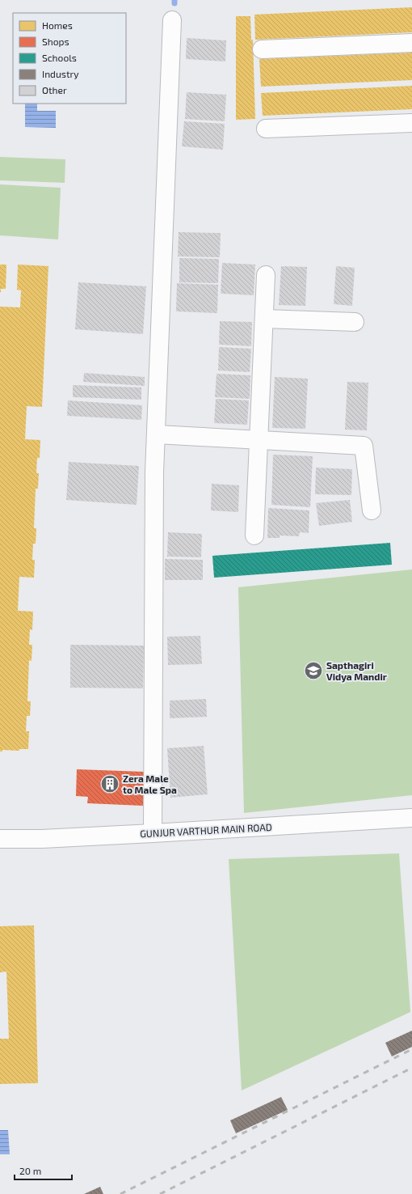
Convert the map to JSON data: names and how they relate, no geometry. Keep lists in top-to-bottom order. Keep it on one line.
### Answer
{"streets":{"street":["GUNJUR VARTHUR MAIN ROAD"]},"places":{"school or university":["Sapthagiri Vidya Mandir"],"building":["Zera Male to Male Spa"]},"legend":["Homes","Shops","Schools","Industry","Other"],"scale_bar":"20 m"}
